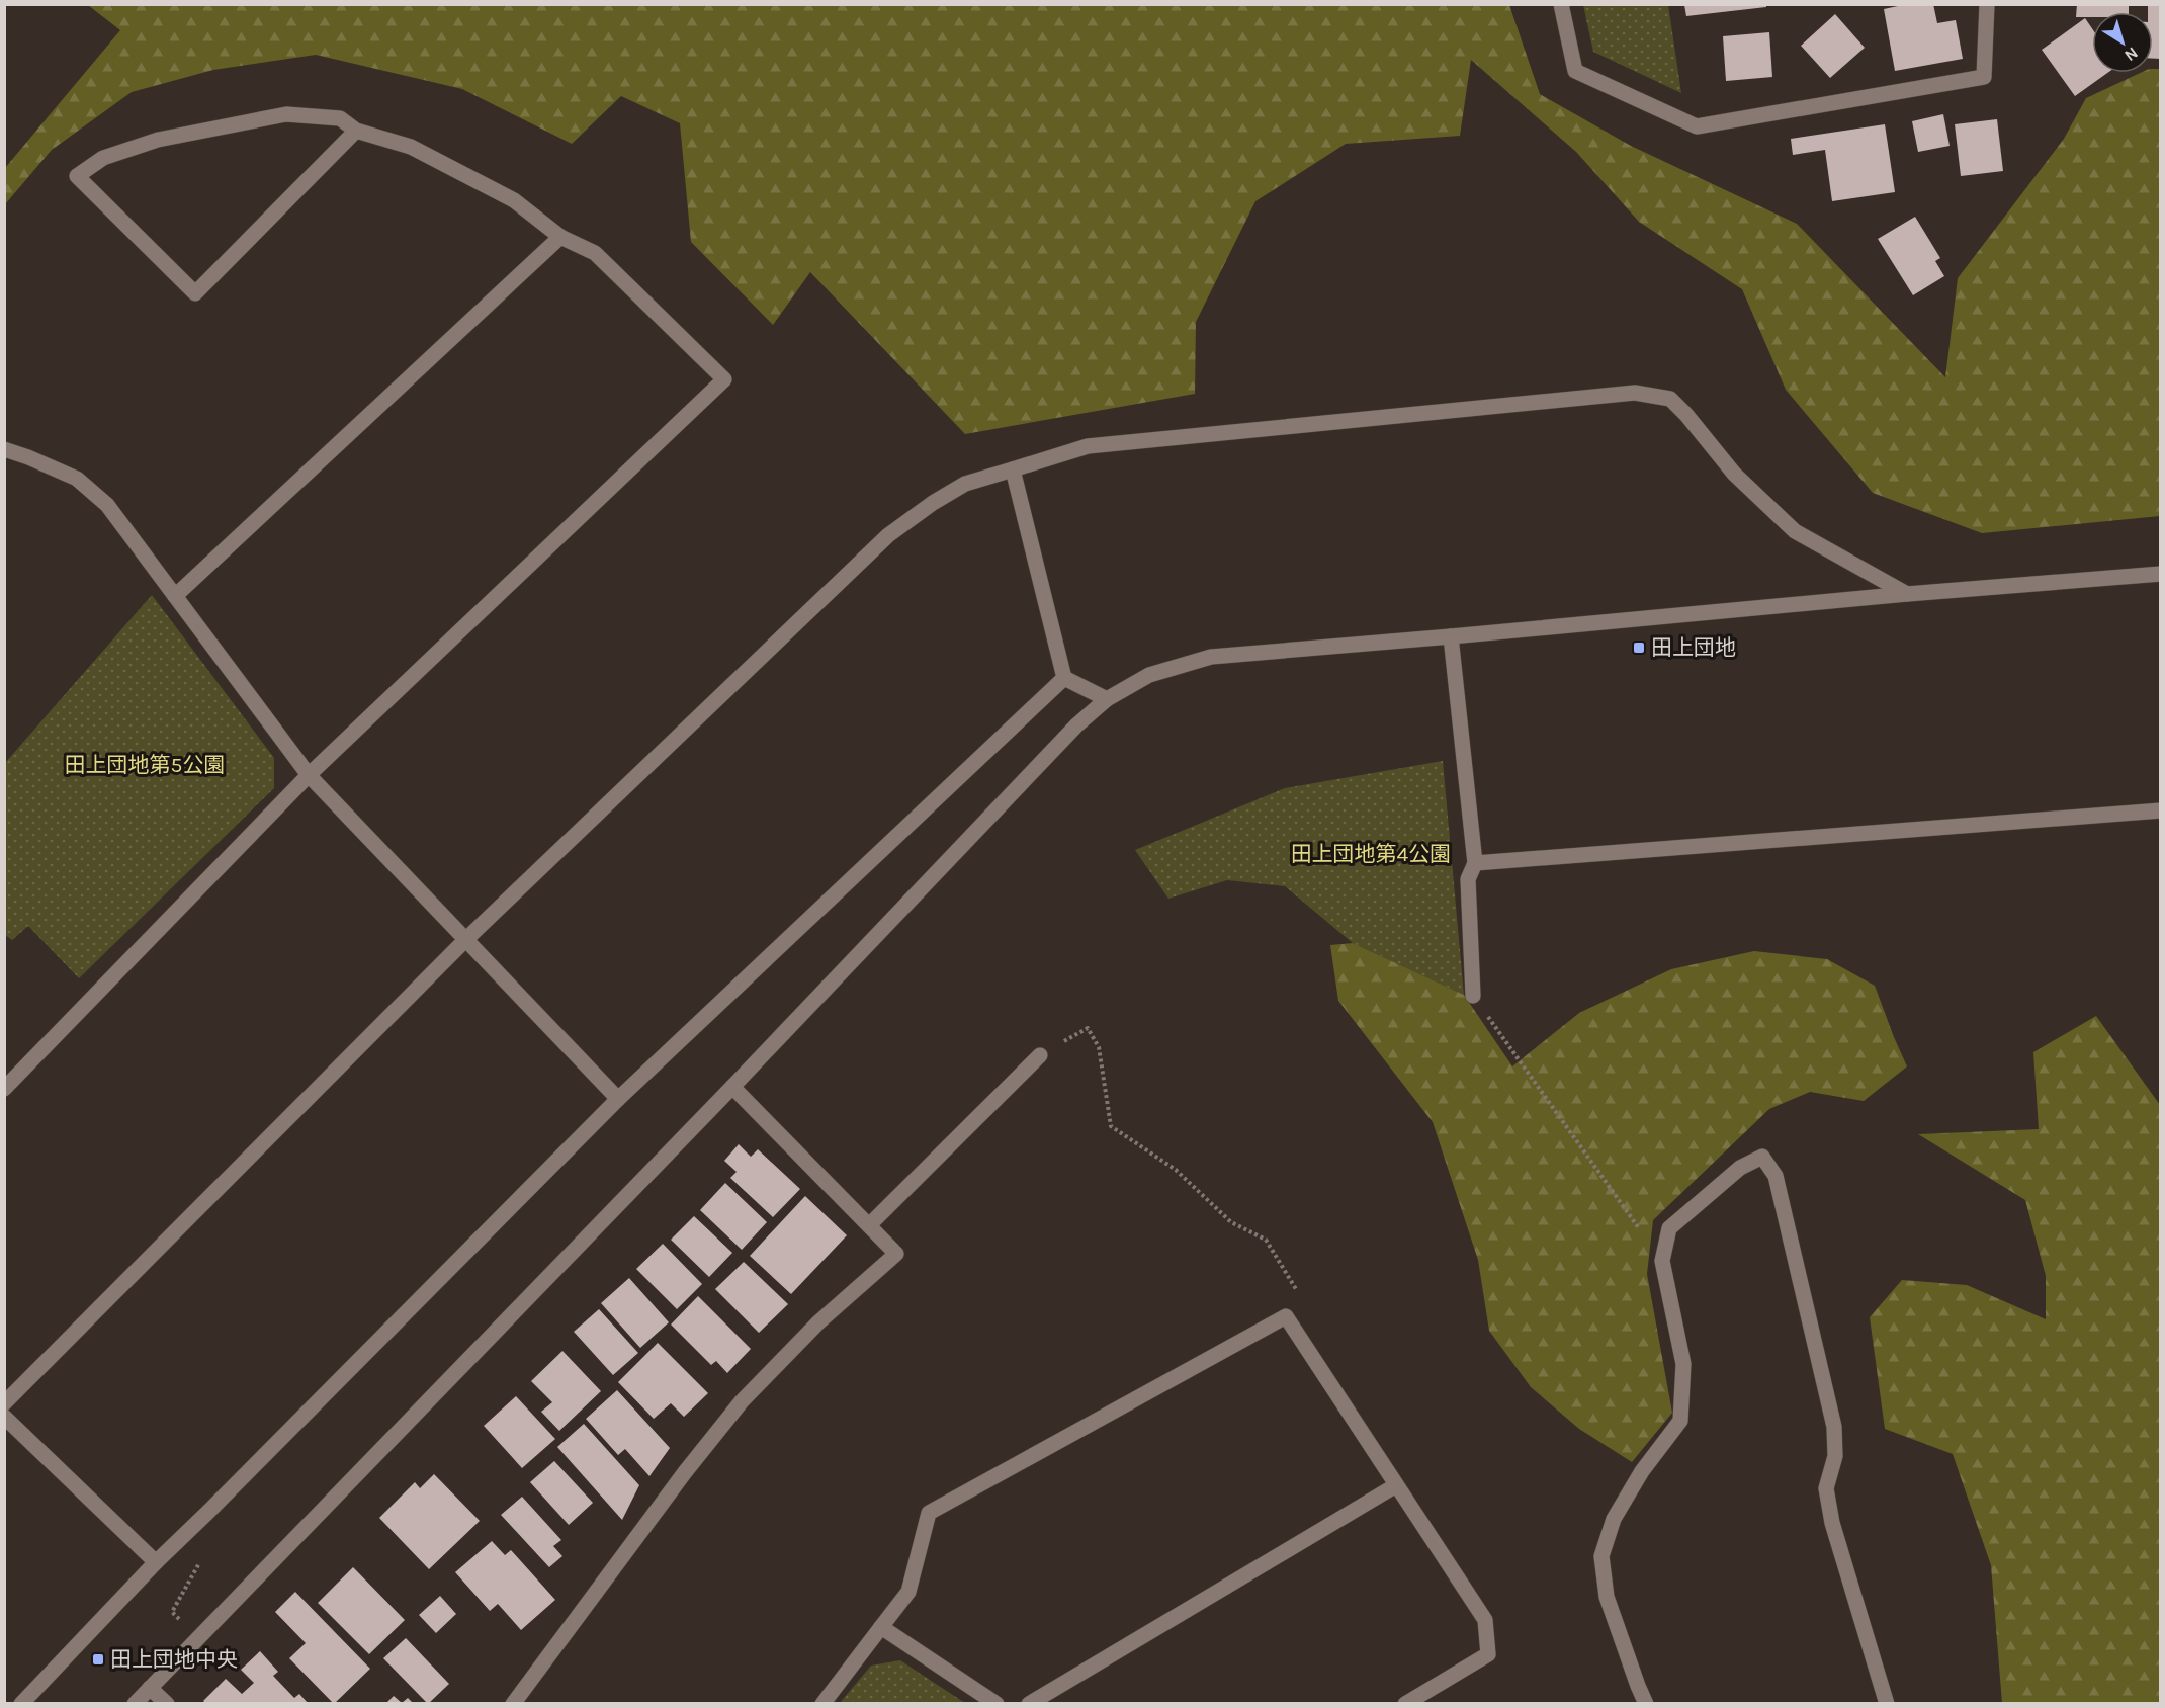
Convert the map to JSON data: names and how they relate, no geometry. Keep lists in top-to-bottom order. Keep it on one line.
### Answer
{"parks":["田上団地第5公園","田上団地第4公園"],"places":{"transit":["田上団地","田上団地中央"]},"north":"bottom right"}
